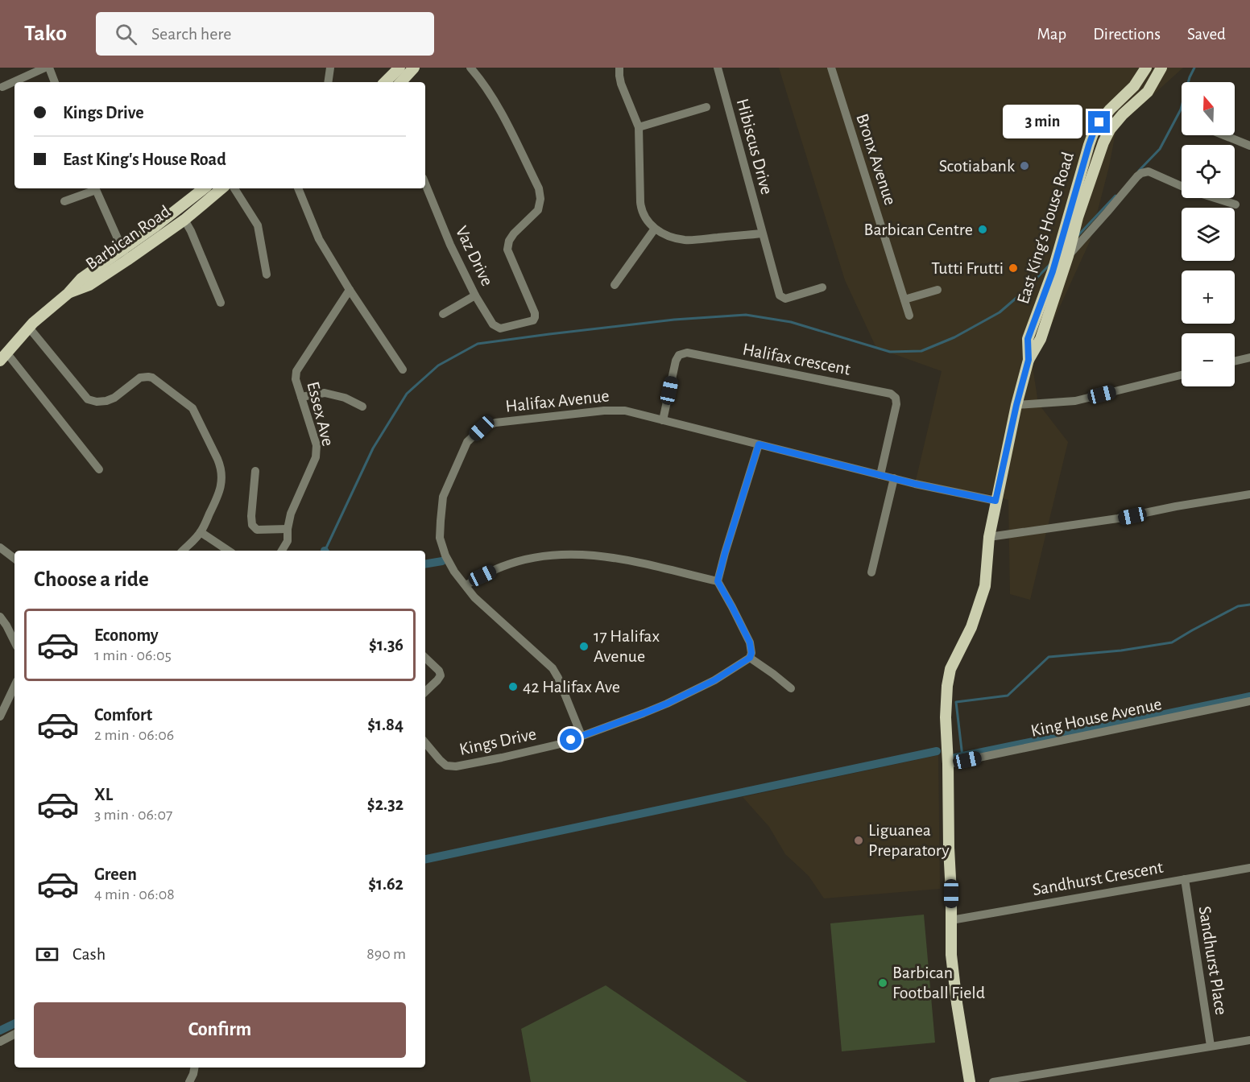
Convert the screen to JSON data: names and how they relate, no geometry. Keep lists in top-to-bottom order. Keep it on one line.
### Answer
{"streets":{"main road":["East King's House Road","Barbican Road"],"street":["Hibiscus Drive","Bronx Avenue","Vaz Drive","Halifax crescent","Halifax Avenue","Essex Ave","King House Avenue","Kings Drive","Sandhurst Crescent","Sandhurst Place"]},"crossings":[["East King's House Road","Halifax Avenue"],["East King's House Road","King House Avenue"],["East King's House Road","Sandhurst Crescent"],["Halifax crescent","Halifax Avenue"],["Halifax Avenue","Kings Drive"],["Sandhurst Crescent","Sandhurst Place"]],"places":["Scotiabank","Barbican Centre","Tutti Frutti","17 Halifax Avenue","42 Halifax Ave","Liguanea Preparatory","Barbican Football Field"],"north":"top","page":{"header":"Tako","search":"Search here","nav":["Map","Directions","Saved"],"map_buttons":["+","−"],"banner":["Kings Drive","East King's House Road"],"bubble":"3 min","heading":"Choose a ride","list":[{"name":"Economy","note":"1 min · 06:05","value":"$1.36"},{"name":"Comfort","note":"2 min · 06:06","value":"$1.84"},{"name":"XL","note":"3 min · 06:07","value":"$2.32"},{"name":"Green","note":"4 min · 06:08","value":"$1.62"}],"pay":["Cash","890 m"],"buttons":"Confirm"}}
